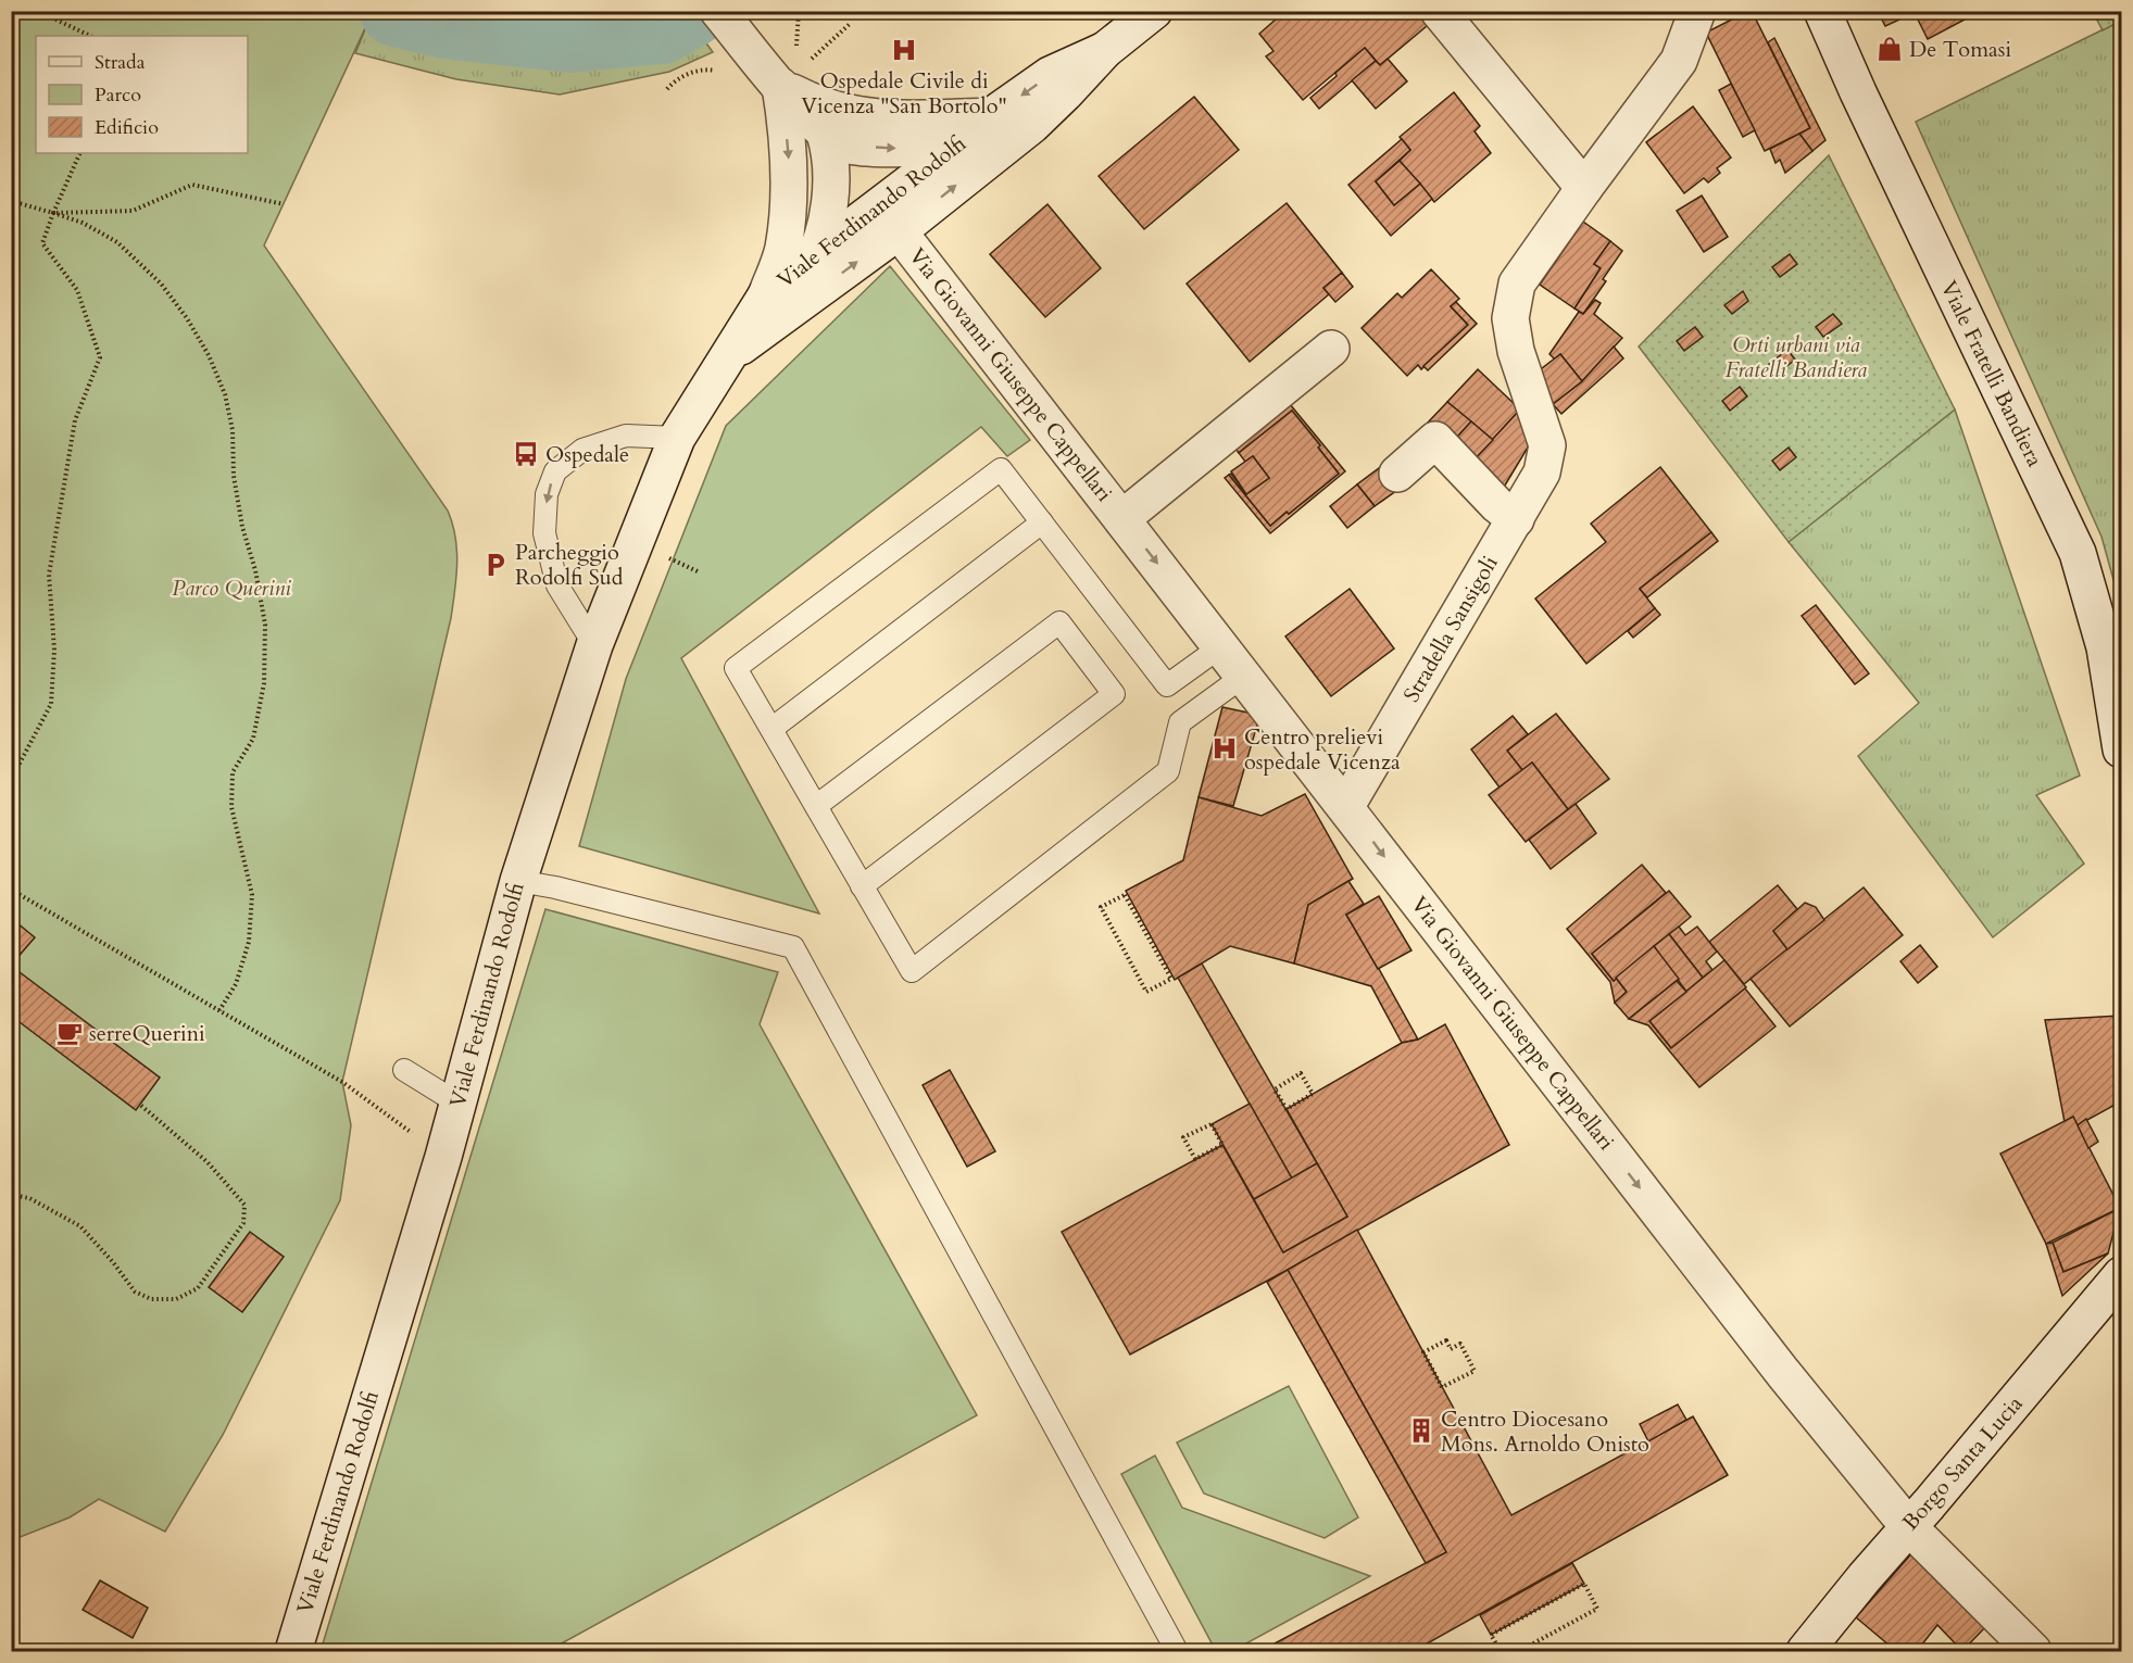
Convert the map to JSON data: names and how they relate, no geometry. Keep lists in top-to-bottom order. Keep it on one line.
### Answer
{"streets":{"street":["Viale Ferdinando Rodolfi","Viale Fratelli Bandiera","Via Giovanni Giuseppe Cappellari","Stradella Sansigoli","Borgo Santa Lucia"]},"crossings":[["Viale Ferdinando Rodolfi","Via Giovanni Giuseppe Cappellari"],["Via Giovanni Giuseppe Cappellari","Stradella Sansigoli"],["Via Giovanni Giuseppe Cappellari","Borgo Santa Lucia"]],"one_way":["Via Giovanni Giuseppe Cappellari"],"parks":["Orti urbani via Fratelli Bandiera","Parco Querini"],"places":{"shop":["De Tomasi"],"hospital":["Ospedale Civile di Vicenza \"San Bortolo\"","Centro prelievi ospedale Vicenza"],"bus stop":["Ospedale"],"parking":["Parcheggio Rodolfi Sud"],"cafe":["serreQuerini"],"building":["Centro Diocesano Mons. Arnoldo Onisto"]},"legend":["Strada","Parco","Edificio"]}
